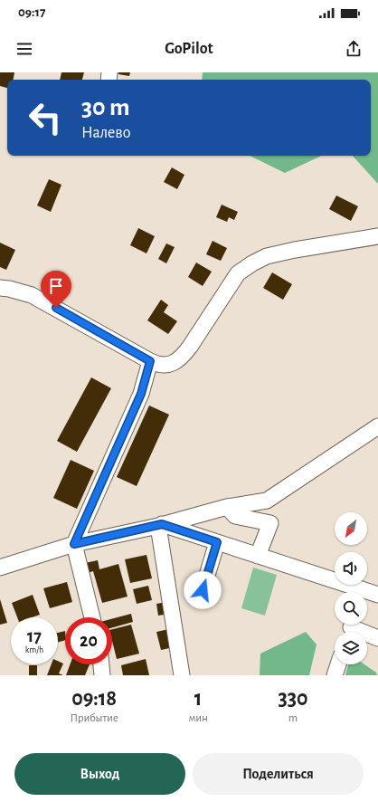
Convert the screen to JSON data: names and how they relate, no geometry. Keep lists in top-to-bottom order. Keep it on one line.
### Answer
{"north":"bottom left","page":{"status":"09:17","header":"GoPilot","turn":["30 m","Налево"],"speed":"17 km/h","limit":"20","eta":["09:18","Прибытие","1","мин","330","m"],"buttons":["Выход","Поделиться"]}}
